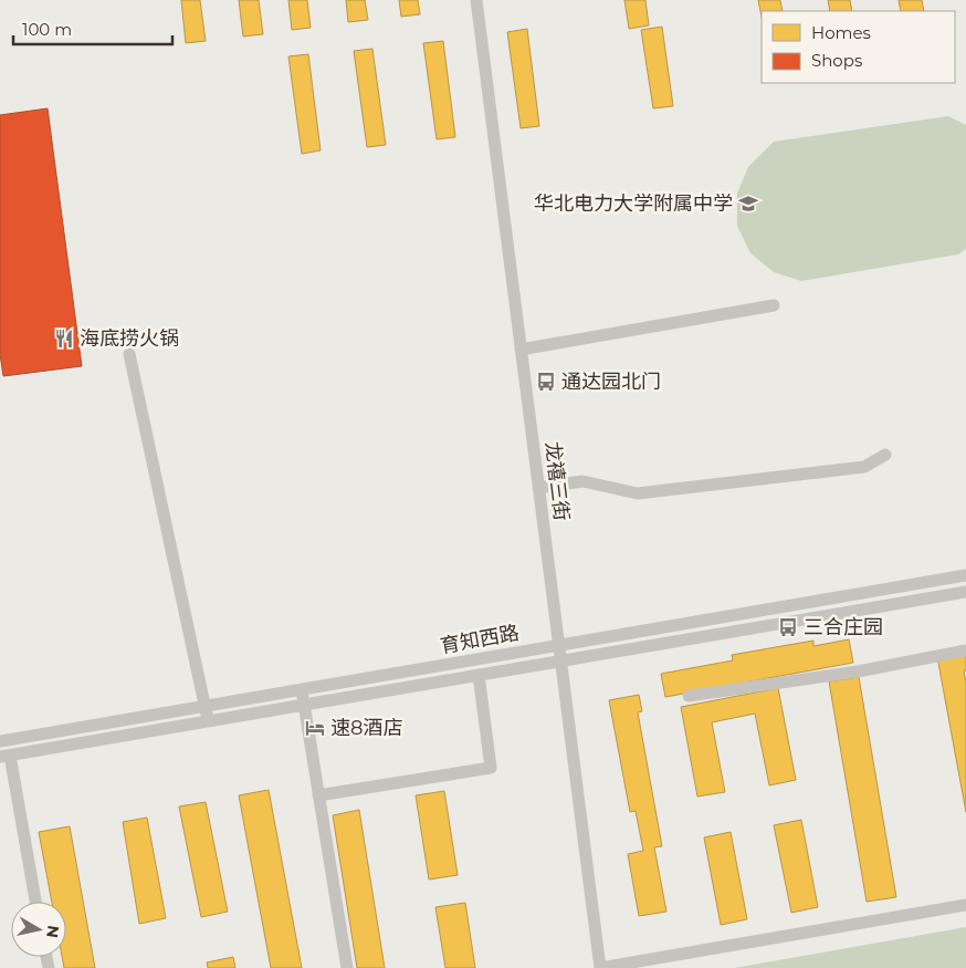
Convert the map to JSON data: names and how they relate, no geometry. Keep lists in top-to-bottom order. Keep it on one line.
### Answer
{"streets":{"street":["龙禧三街","育知西路"]},"crossings":[["龙禧三街","育知西路"]],"places":{"school or university":["华北电力大学附属中学"],"restaurant":["海底捞火锅"],"bus stop":["通达园北门","三合庄园"],"hotel":["速8酒店"]},"legend":["Homes","Shops"],"scale_bar":"100 m","north":"right"}
